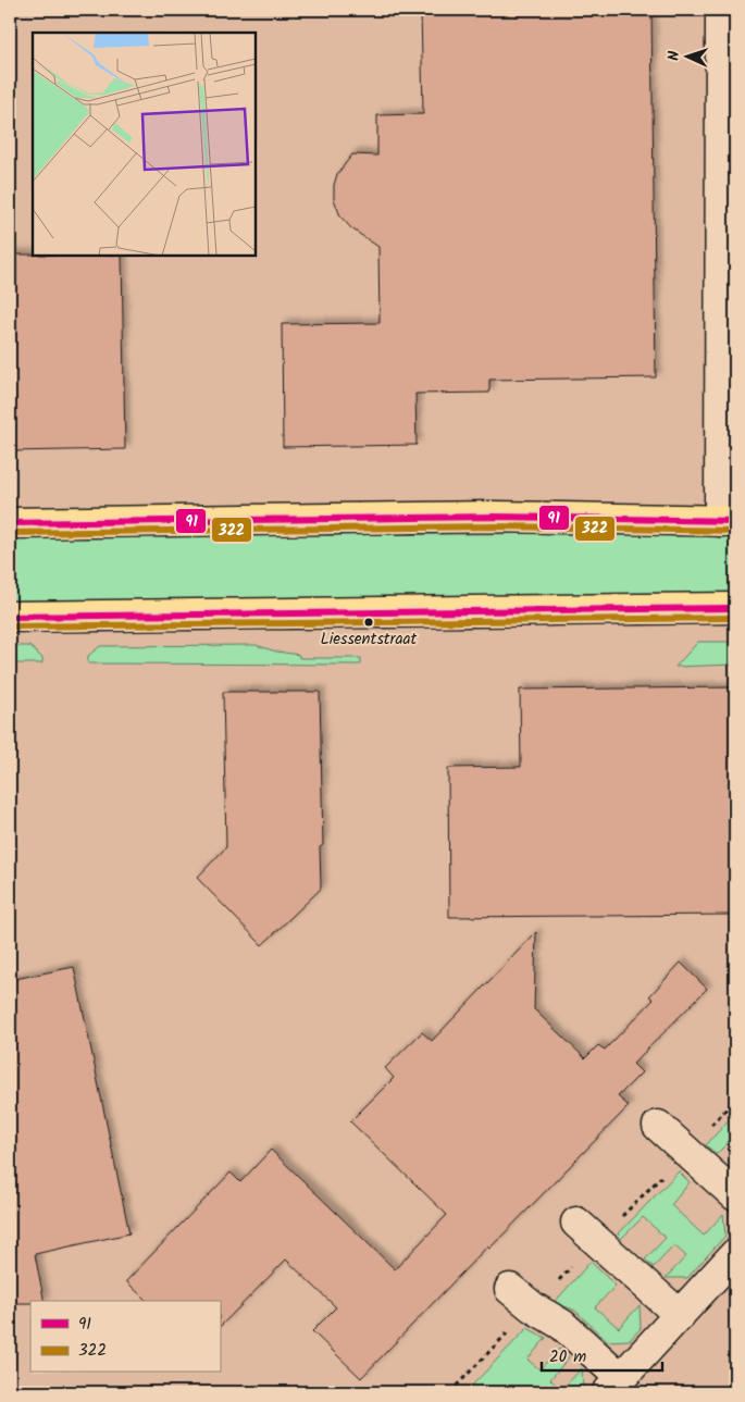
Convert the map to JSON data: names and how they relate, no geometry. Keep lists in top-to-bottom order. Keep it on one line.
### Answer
{"places":["Liessentstraat"],"lines":["transit line 91","transit line 322"],"legend":["91","322"],"scale_bar":"20 m","north":"left"}
